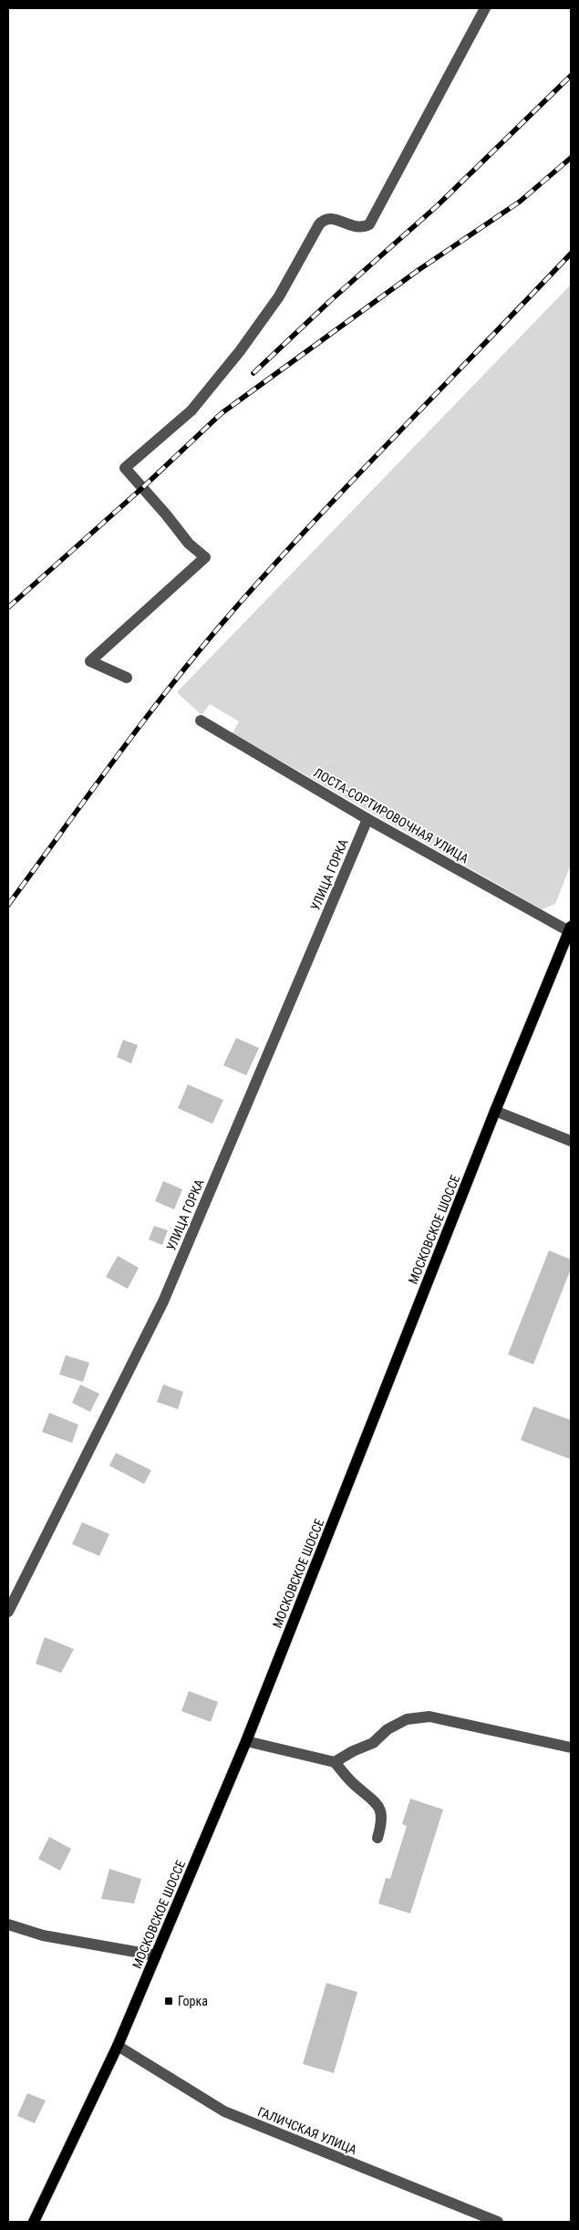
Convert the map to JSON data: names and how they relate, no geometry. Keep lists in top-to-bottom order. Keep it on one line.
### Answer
{"streets":{"main road":["МОСКОВСКОЕ ШОССЕ"],"street":["ЛОСТА-СОРТИРОВОЧНАЯ УЛИЦА","УЛИЦА ГОРКА","ГАЛИЧСКАЯ УЛИЦА"]},"crossings":[["ЛОСТА-СОРТИРОВОЧНАЯ УЛИЦА","УЛИЦА ГОРКА"],["ЛОСТА-СОРТИРОВОЧНАЯ УЛИЦА","МОСКОВСКОЕ ШОССЕ"],["МОСКОВСКОЕ ШОССЕ","ГАЛИЧСКАЯ УЛИЦА"]],"places":{"transit":["Горка"]}}
